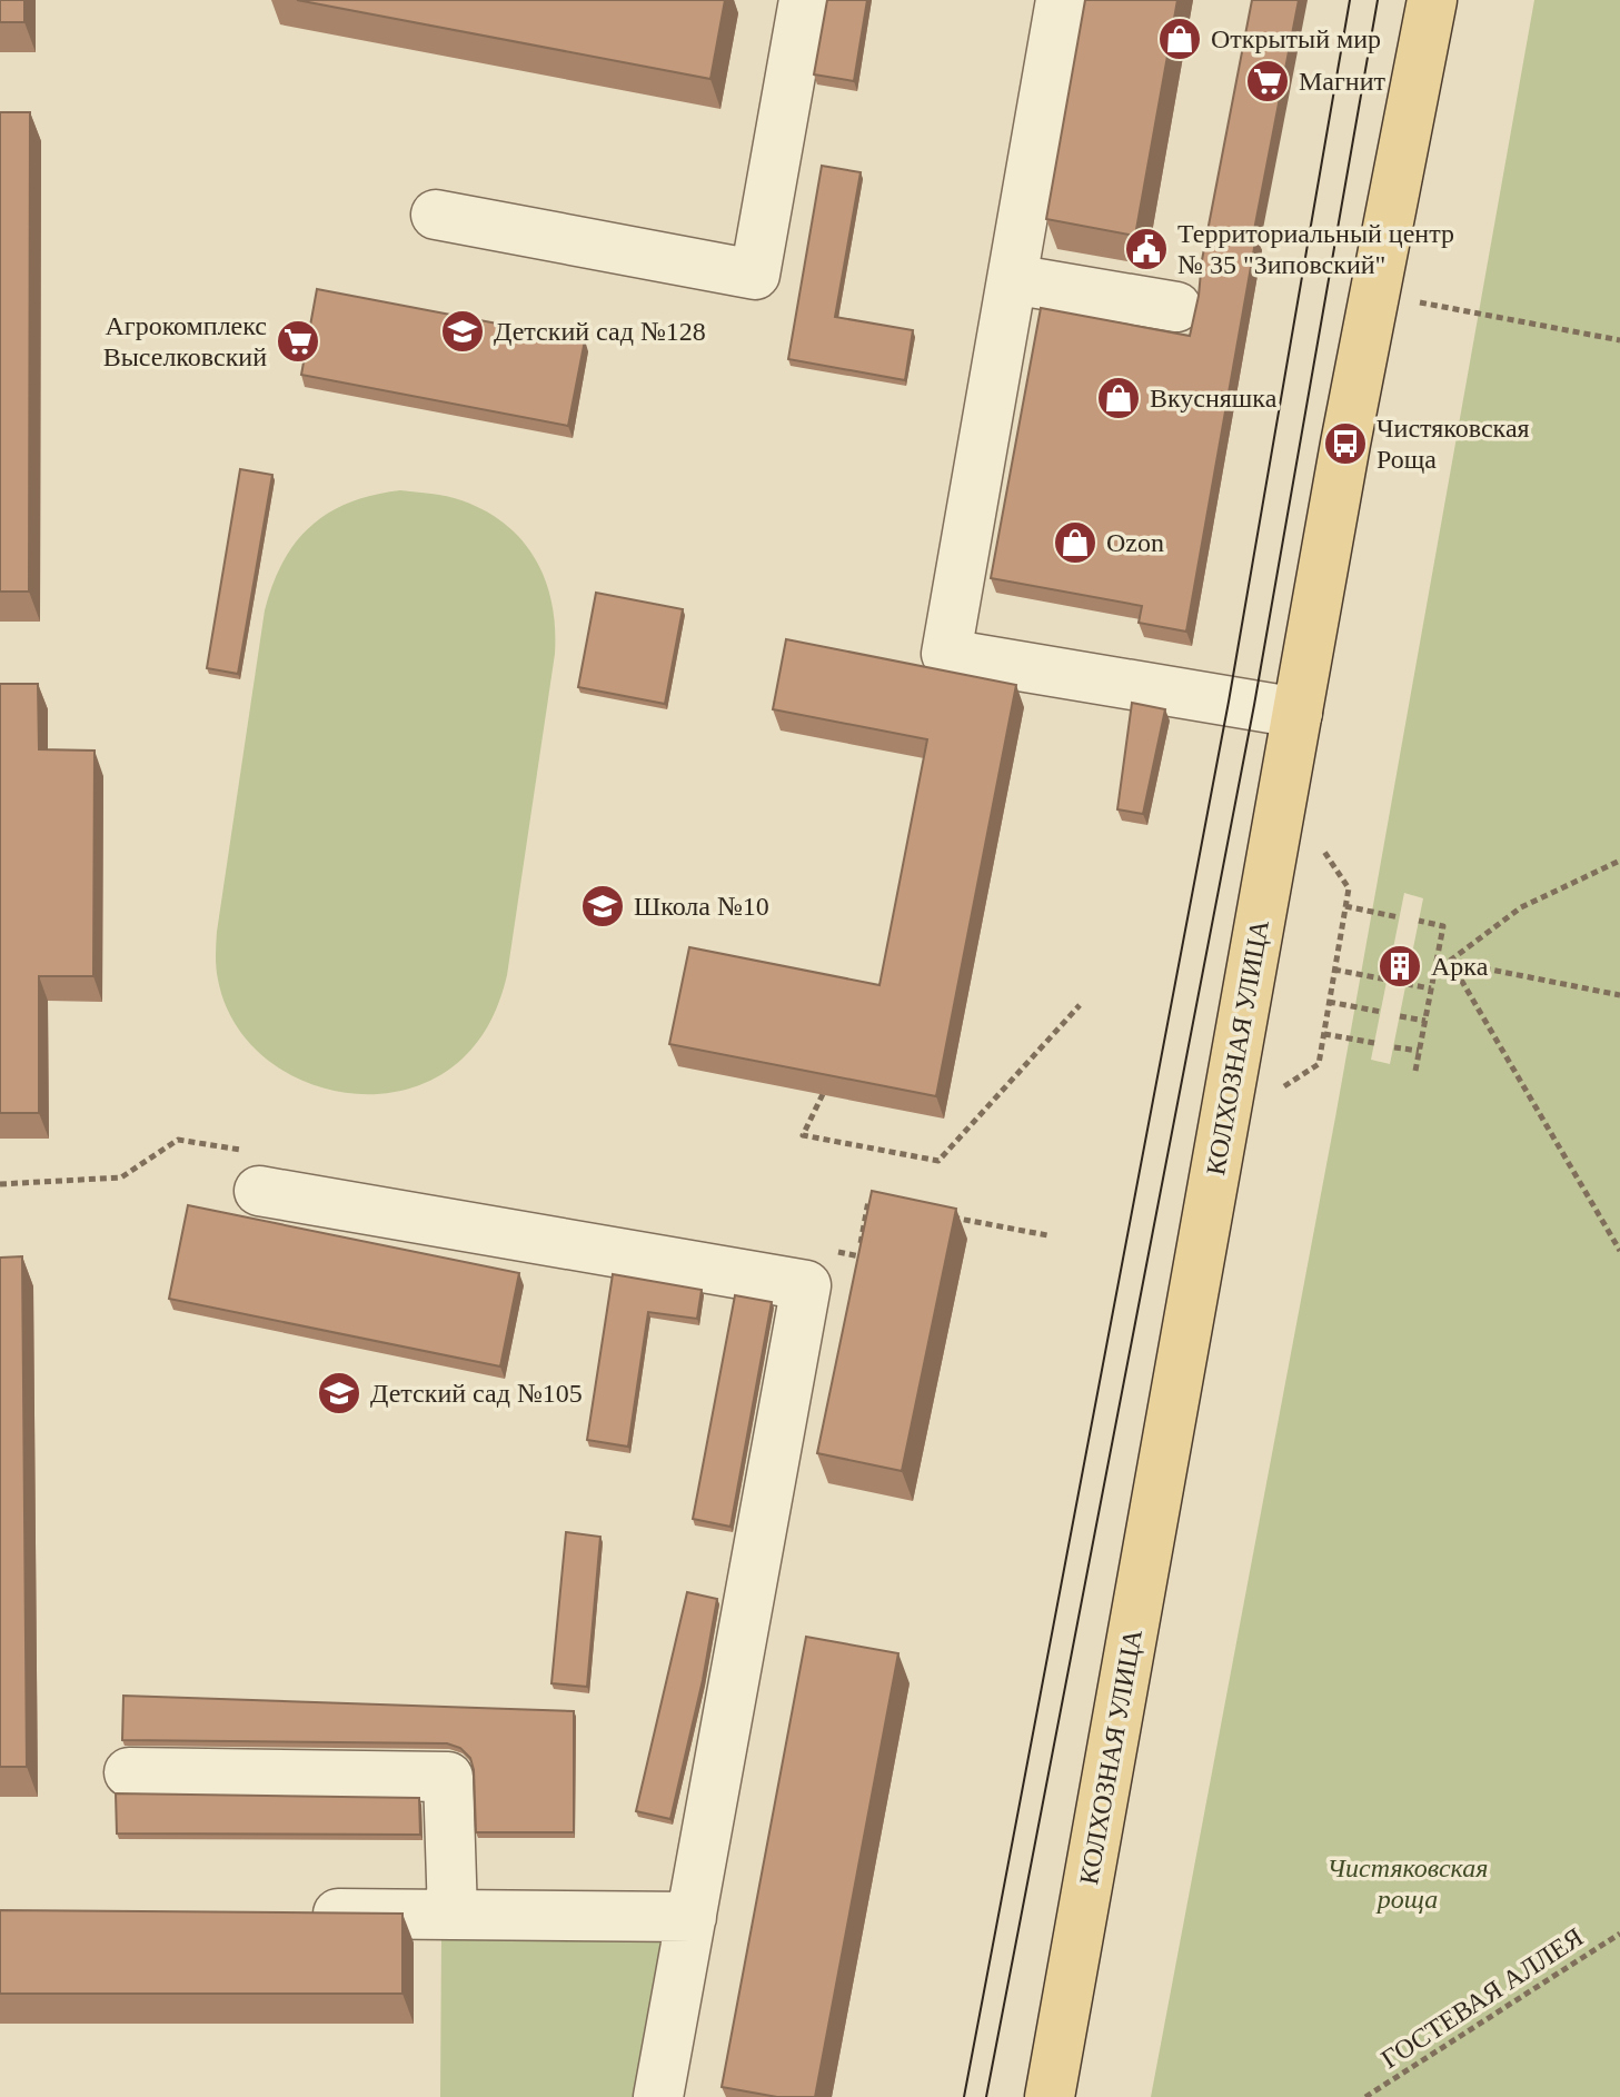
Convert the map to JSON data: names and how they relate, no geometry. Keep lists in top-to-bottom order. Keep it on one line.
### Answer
{"streets":{"main road":["КОЛХОЗНАЯ УЛИЦА"],"path":["ГОСТЕВАЯ АЛЛЕЯ"]},"parks":["Чистяковская роща"],"places":{"shop":["Открытый мир","Вкусняшка","Ozon"],"supermarket":["Магнит","Агрокомплекс Выселковский"],"public building":["Территориальный центр № 35 \"Зиповский\""],"school or university":["Детский сад №128","Школа №10","Детский сад №105"],"bus stop":["Чистяковская Роща"],"building":["Арка"]}}
